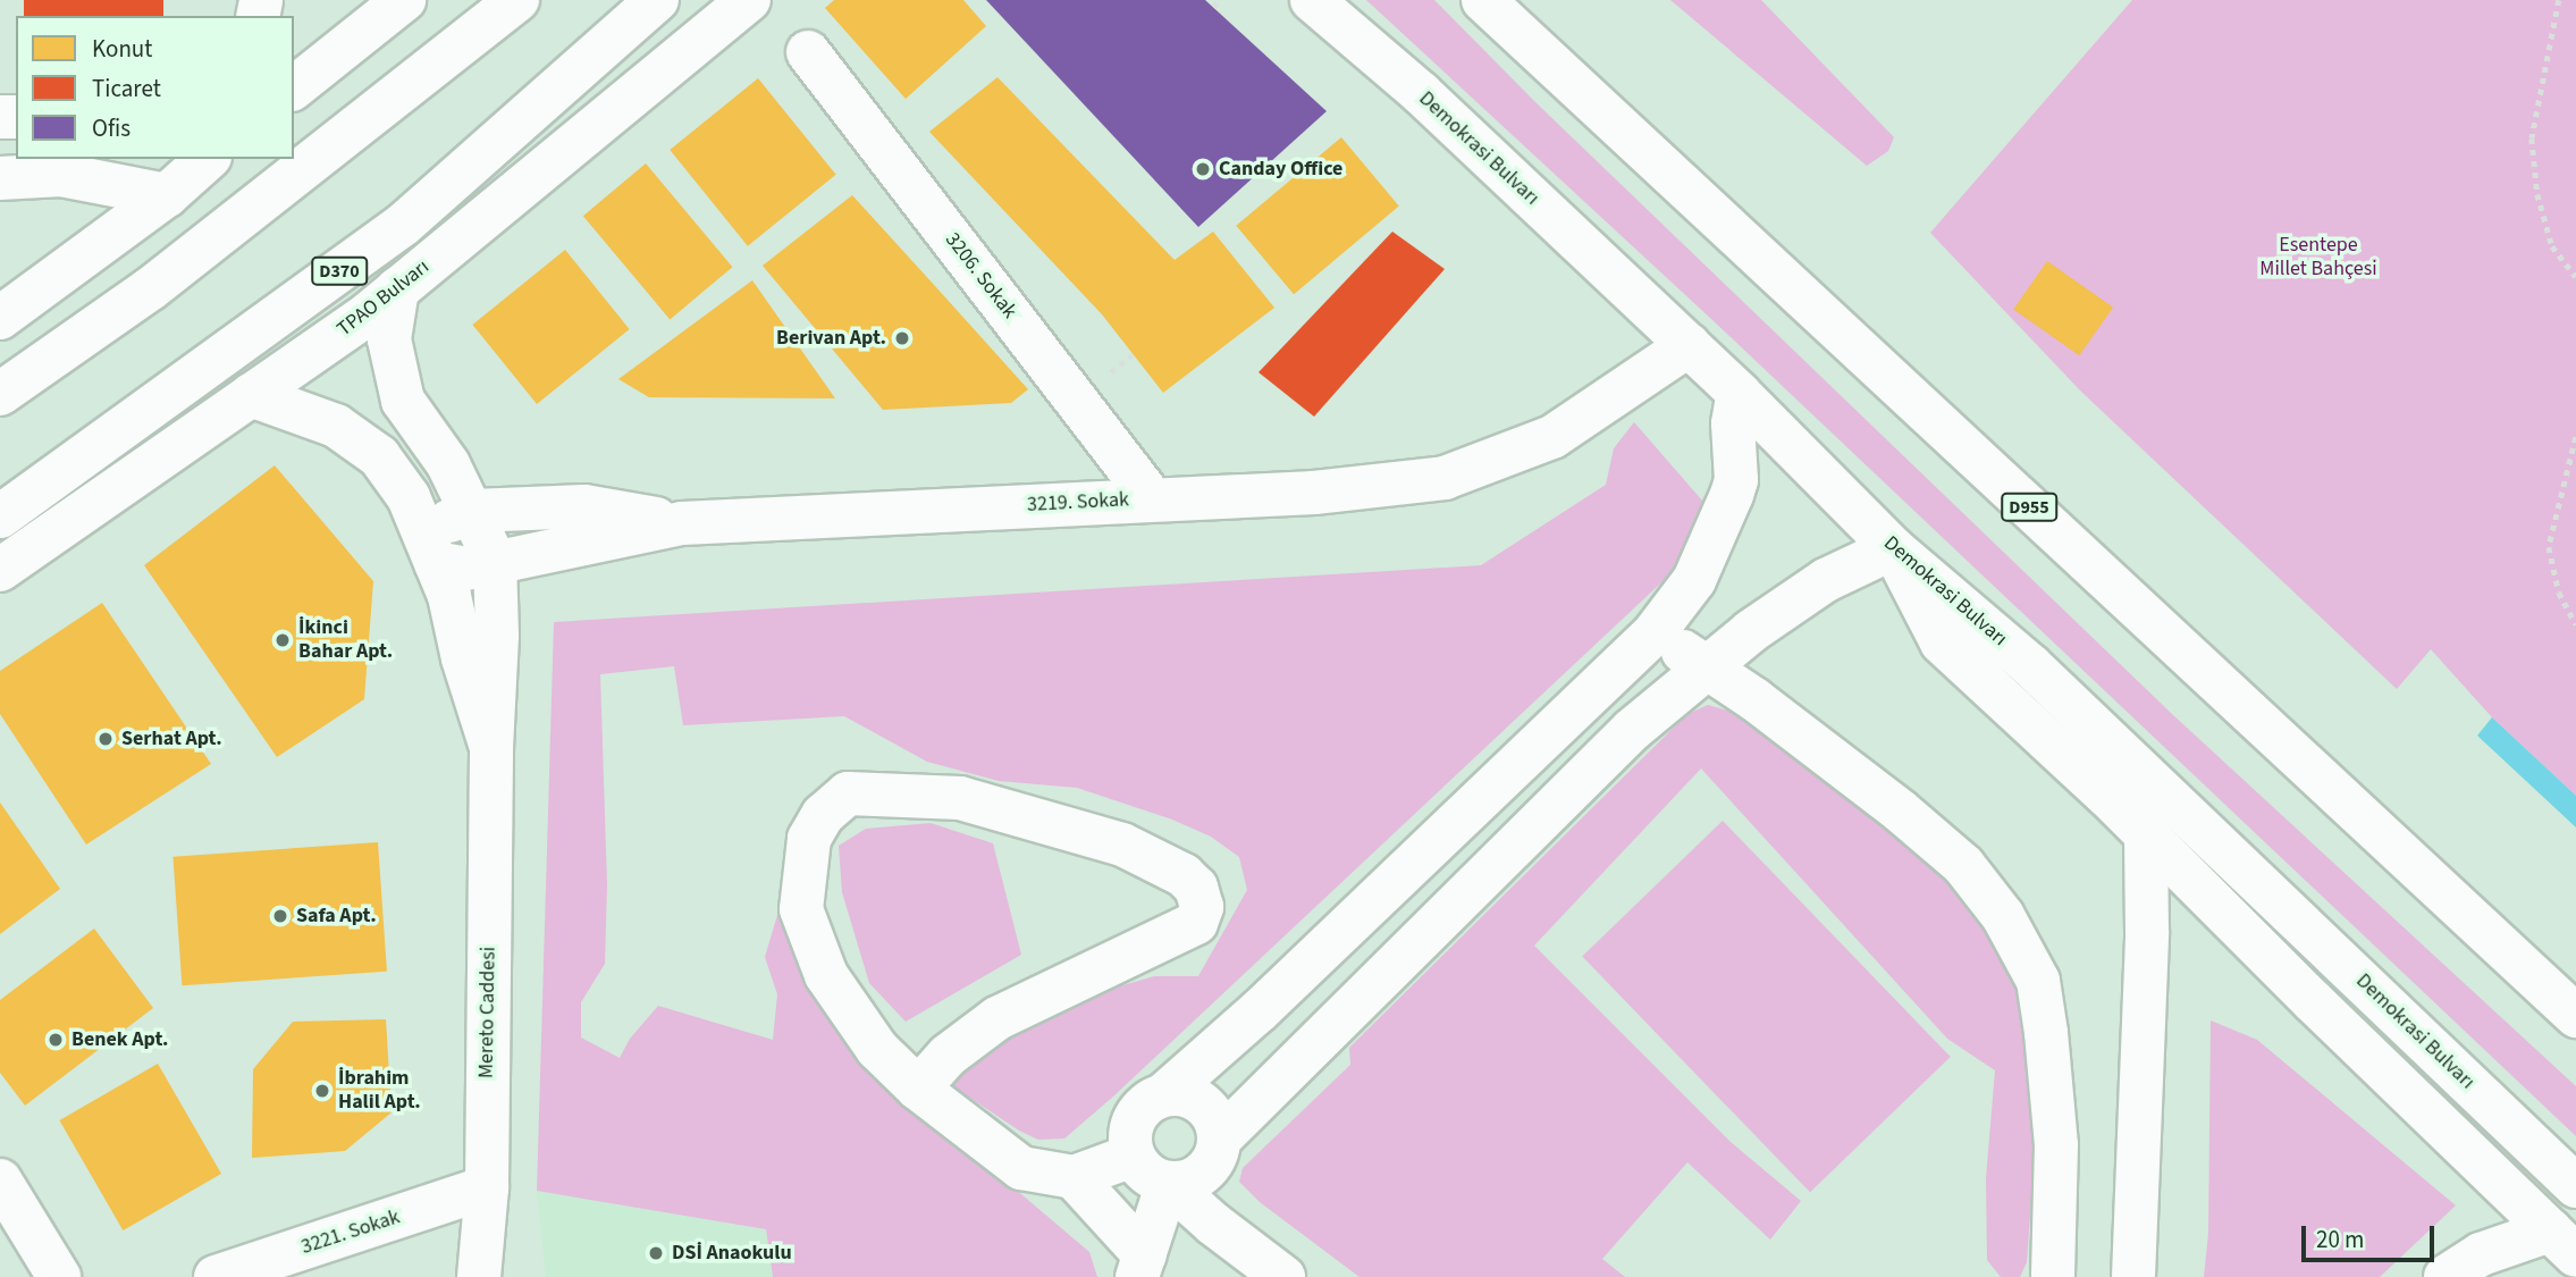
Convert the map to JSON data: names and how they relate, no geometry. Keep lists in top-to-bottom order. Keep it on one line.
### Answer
{"streets":{"main road":["Demokrasi Bulvarı","D370","3206. Sokak","TPAO Bulvarı","3219. Sokak","D955","Mereto Caddesi","3221. Sokak"]},"crossings":[["Demokrasi Bulvarı","3219. Sokak"],["3206. Sokak","3219. Sokak"],["TPAO Bulvarı","Mereto Caddesi"],["3219. Sokak","Mereto Caddesi"],["Mereto Caddesi","3221. Sokak"]],"parks":["Esentepe Millet Bahçesi"],"places":["Canday Office","Berivan Apt.","İkinci Bahar Apt.","Serhat Apt.","Safa Apt.","Benek Apt.","İbrahim Halil Apt.","DSİ Anaokulu"],"legend":["Konut","Ticaret","Ofis"],"scale_bar":"20 m"}
